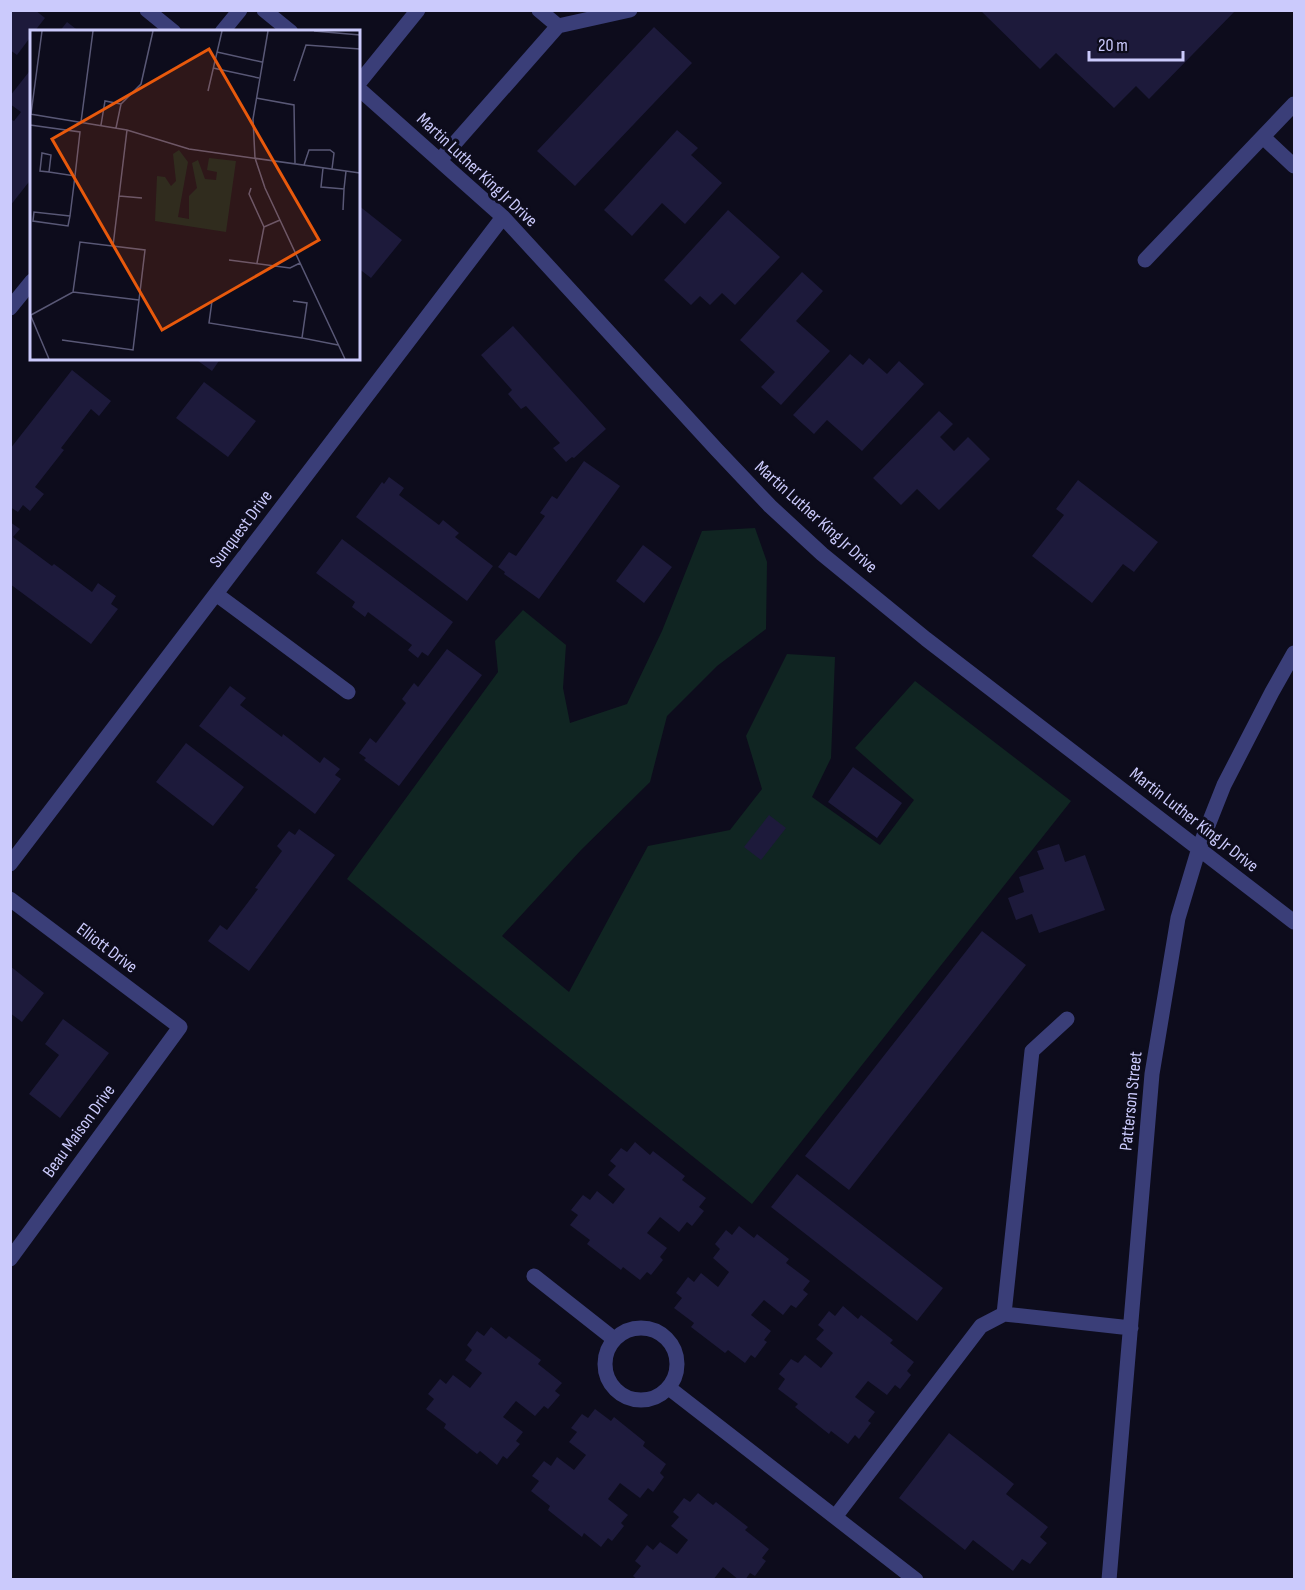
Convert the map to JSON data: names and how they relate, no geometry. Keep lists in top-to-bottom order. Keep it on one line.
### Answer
{"streets":{"street":["Martin Luther King Jr Drive","Sunquest Drive","Elliott Drive","Patterson Street","Beau Maison Drive"]},"crossings":[["Martin Luther King Jr Drive","Sunquest Drive"],["Martin Luther King Jr Drive","Patterson Street"],["Elliott Drive","Beau Maison Drive"]],"scale_bar":"20 m"}
